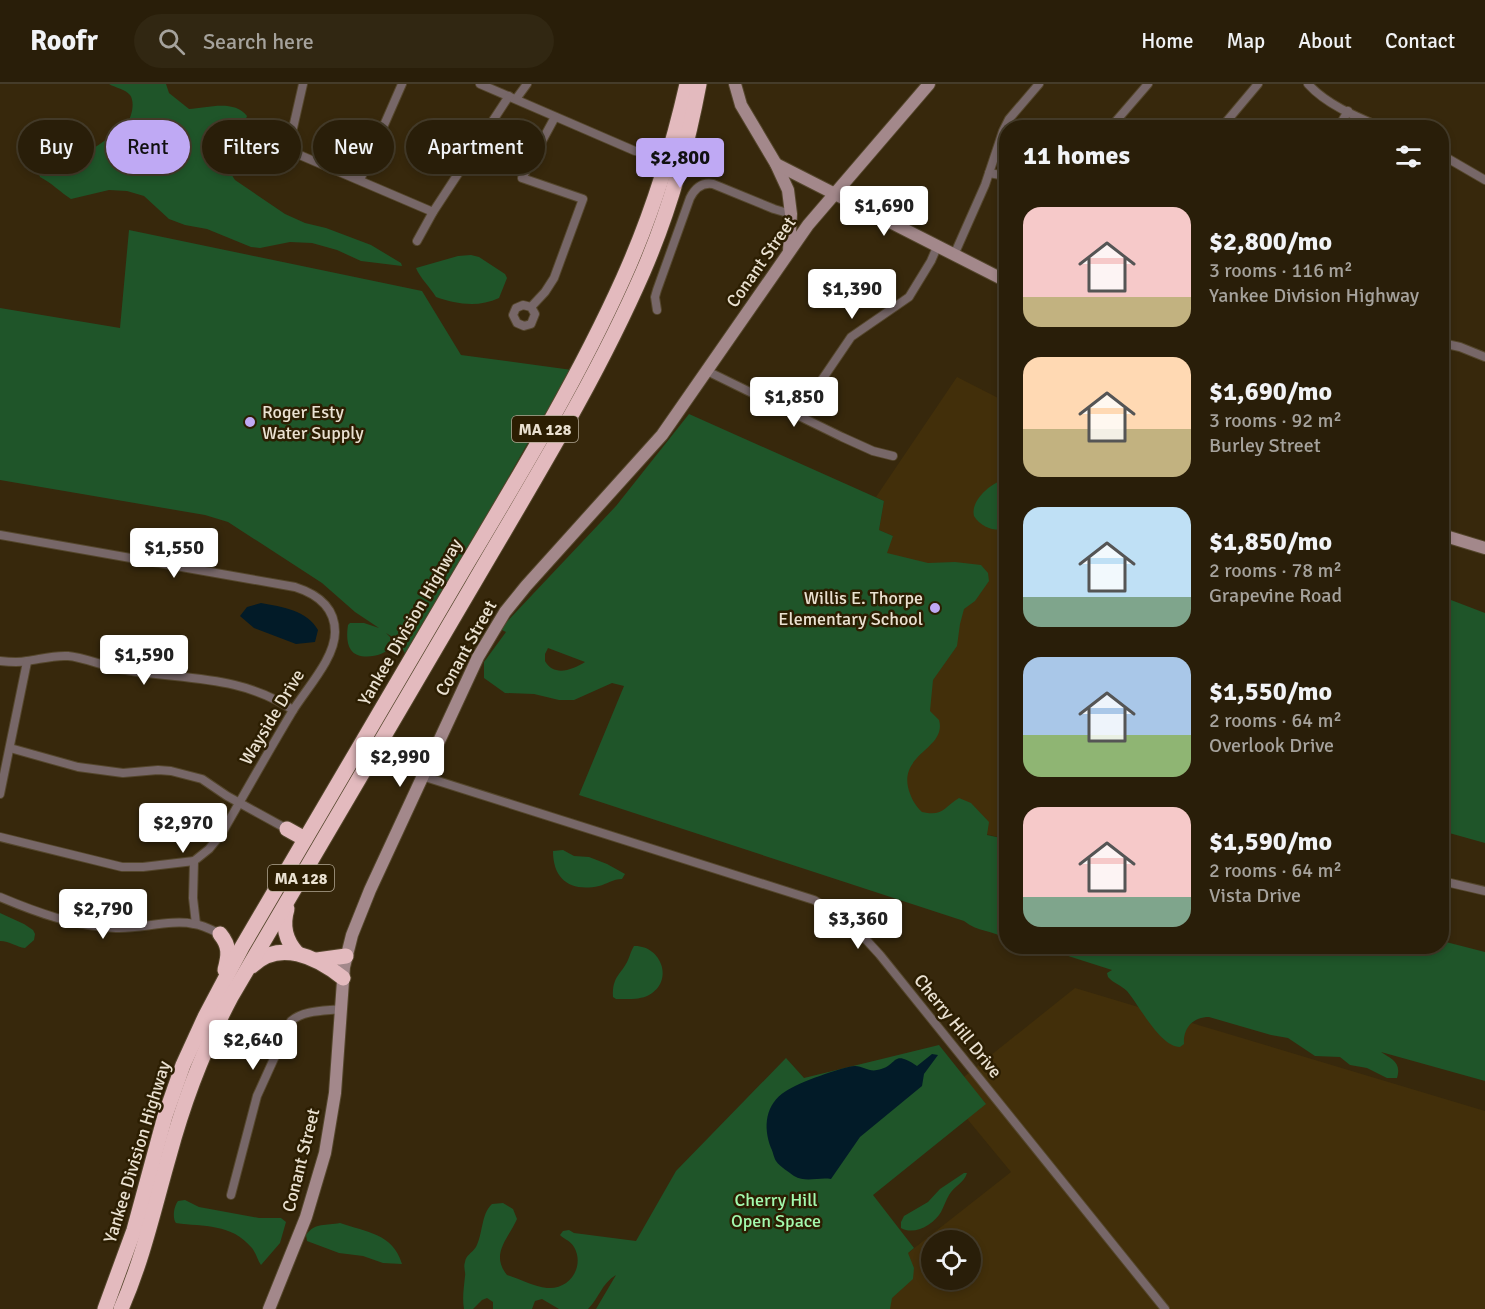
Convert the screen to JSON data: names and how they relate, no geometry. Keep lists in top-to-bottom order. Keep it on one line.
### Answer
{"streets":{"highway":["MA 128","Yankee Division Highway"],"main road":["Conant Street"],"street":["Wayside Drive","Cherry Hill Drive"]},"crossings":[["Conant Street","Cherry Hill Drive"]],"parks":["Cherry Hill Open Space"],"places":["Roger Esty Water Supply","Willis E. Thorpe Elementary School"],"page":{"header":"Roofr","search":"Search here","nav":["Home","Map","About","Contact"],"chip":["Buy","Rent","Filters","New","Apartment"],"heading":"11 homes","price":["$2,800","$1,690","$1,390","$1,850","$1,550","$1,590","$2,990","$2,970","$2,790","$3,360","$2,640"],"list":[{"name":"$2,800/mo","note":"3 rooms · 116 m² · Yankee Division Highway"},{"name":"$1,690/mo","note":"3 rooms · 92 m² · Burley Street"},{"name":"$1,850/mo","note":"2 rooms · 78 m² · Grapevine Road"},{"name":"$1,550/mo","note":"2 rooms · 64 m² · Overlook Drive"},{"name":"$1,590/mo","note":"2 rooms · 64 m² · Vista Drive"}]}}
